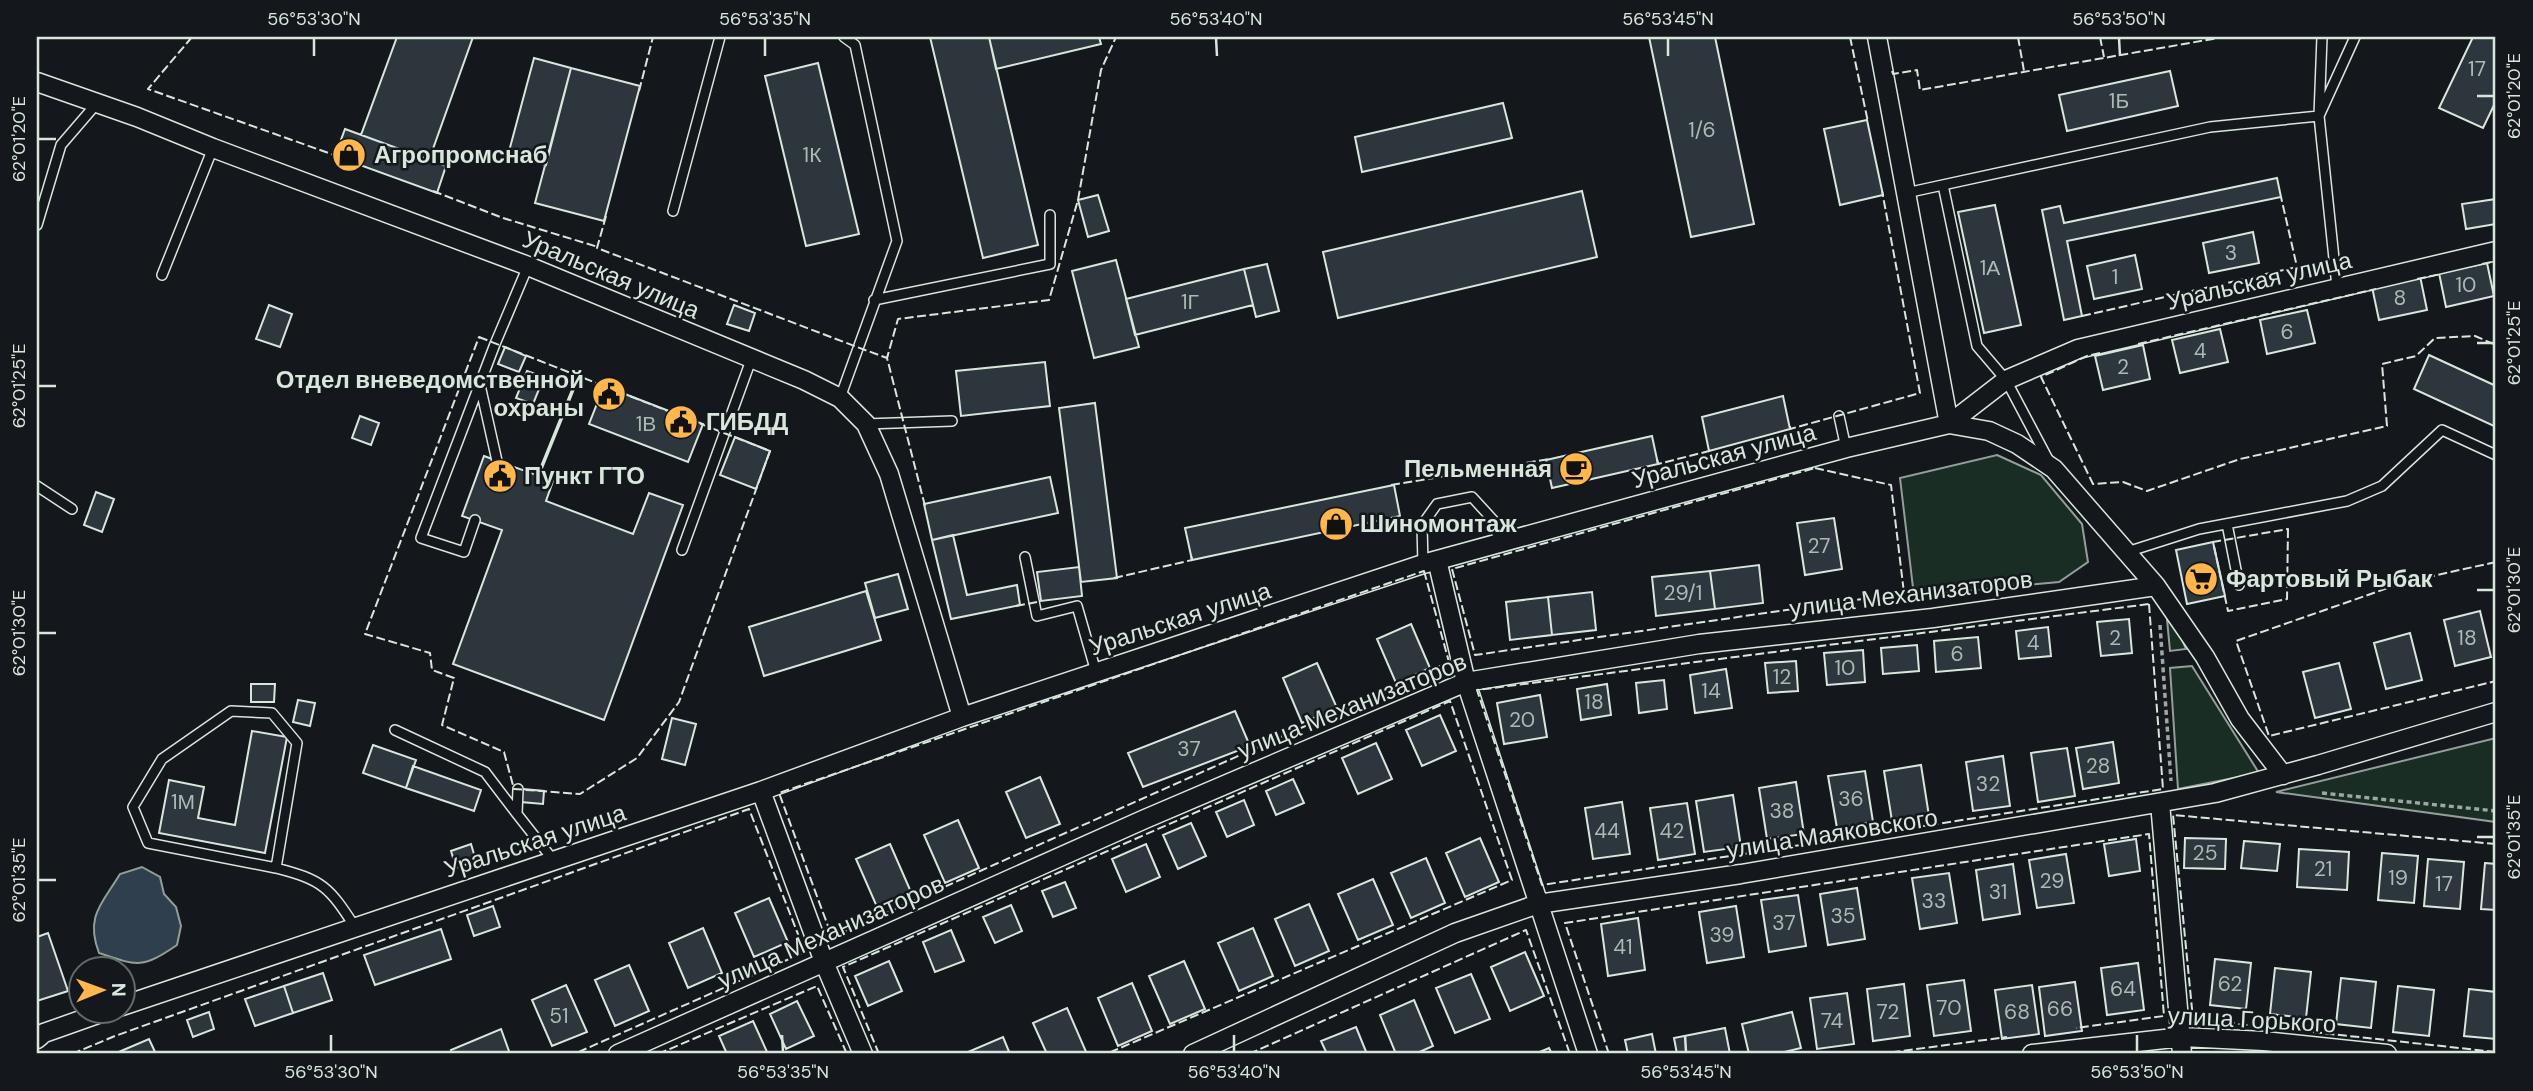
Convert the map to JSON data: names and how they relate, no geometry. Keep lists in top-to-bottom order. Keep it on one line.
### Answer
{"streets":{"street":["Уральская улица","улица Механизаторов","улица Маяковского","улица Горького"]},"places":{"shop":["Агропромснаб","Шиномонтаж"],"public building":["Отдел вневедомственной охраны","ГИБДД","Пункт ГТО"],"cafe":["Пельменная"],"supermarket":["Фартовый Рыбак"]},"house_numbers":["17","1Б","1/6","1К","3","1А","1","10","8","1Г","6","4","2","1В","27","29/1","2","18","4","6","10","12","14","18","20","37","28","32","36","1М","38","44","42","25","21","19","29","17","31","33","35","37","39","41","62","64","70","66","72","68","51","74"],"north":"right","coordinates":["56°53'30\"N","56°53'35\"N","56°53'40\"N","56°53'45\"N","56°53'50\"N","62°01'20\"E","62°01'25\"E","62°01'30\"E","62°01'35\"E"]}
